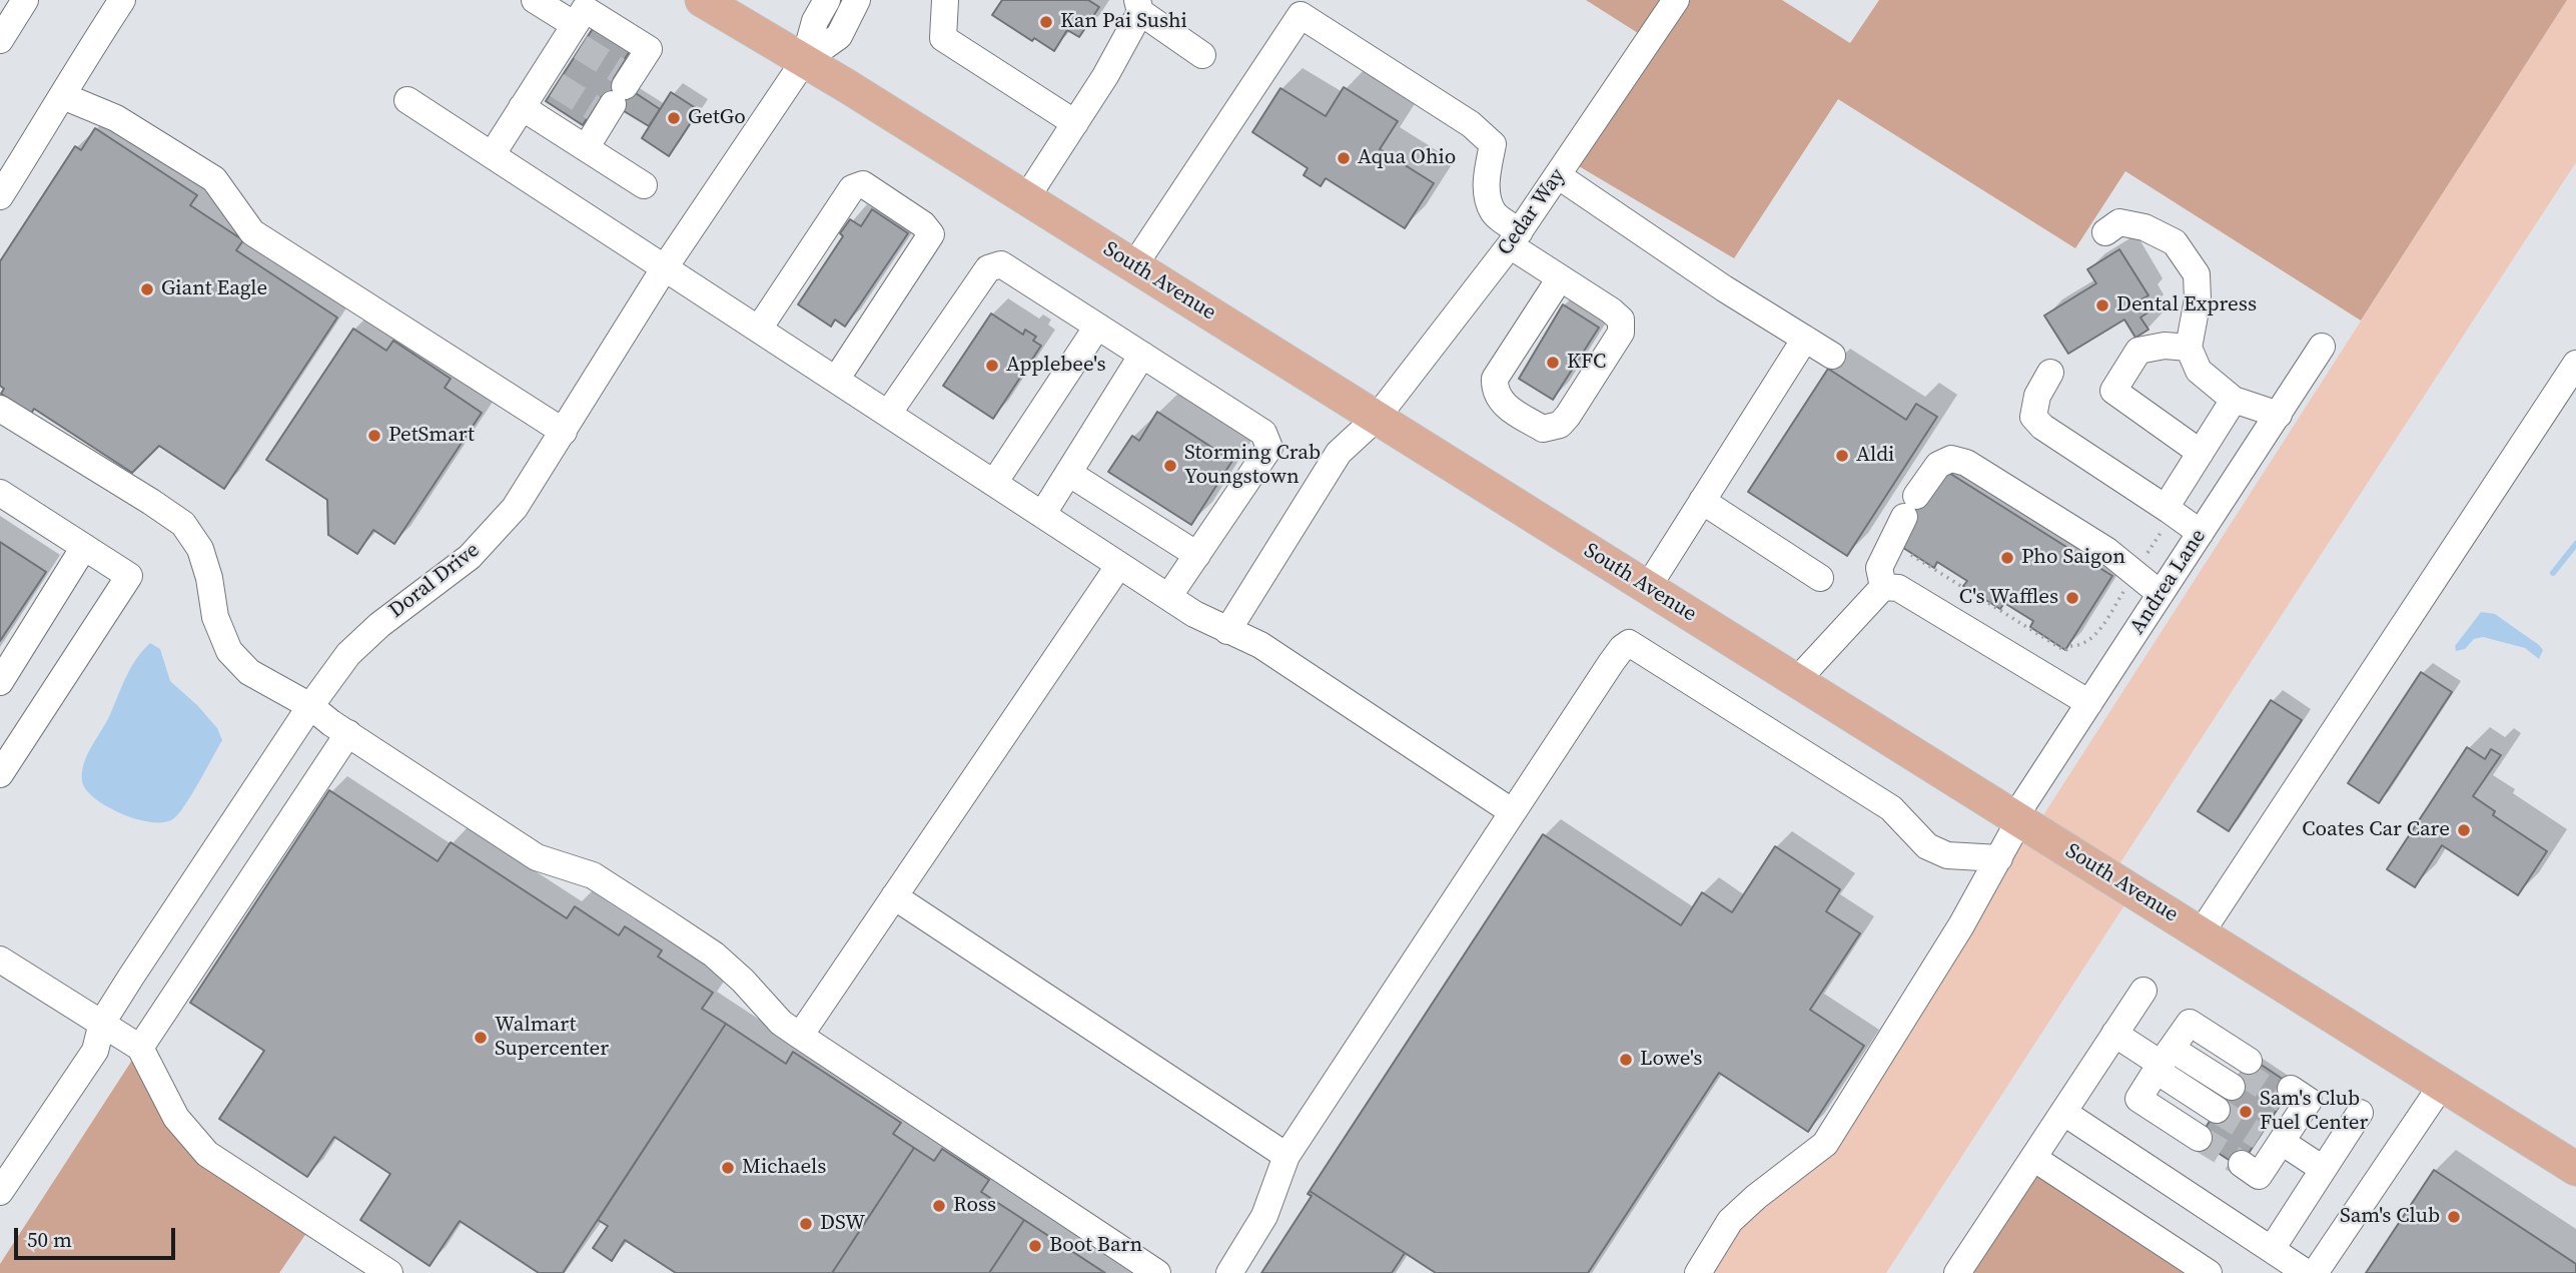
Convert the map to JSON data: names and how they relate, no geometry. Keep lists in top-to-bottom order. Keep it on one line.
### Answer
{"streets":{"main road":["South Avenue"],"street":["Cedar Way","Doral Drive","Andrea Lane"]},"crossings":[["Cedar Way","South Avenue"],["South Avenue","Doral Drive"],["South Avenue","Andrea Lane"]],"places":["Kan Pai Sushi","GetGo","Aqua Ohio","Giant Eagle","Dental Express","KFC","Applebee's","PetSmart","Aldi","Storming Crab Youngstown","Pho Saigon","C's Waffles","Coates Car Care","Walmart Supercenter","Lowe's","Sam's Club Fuel Center","Michaels","Ross","Sam's Club","DSW","Boot Barn"],"scale_bar":"50 m"}
